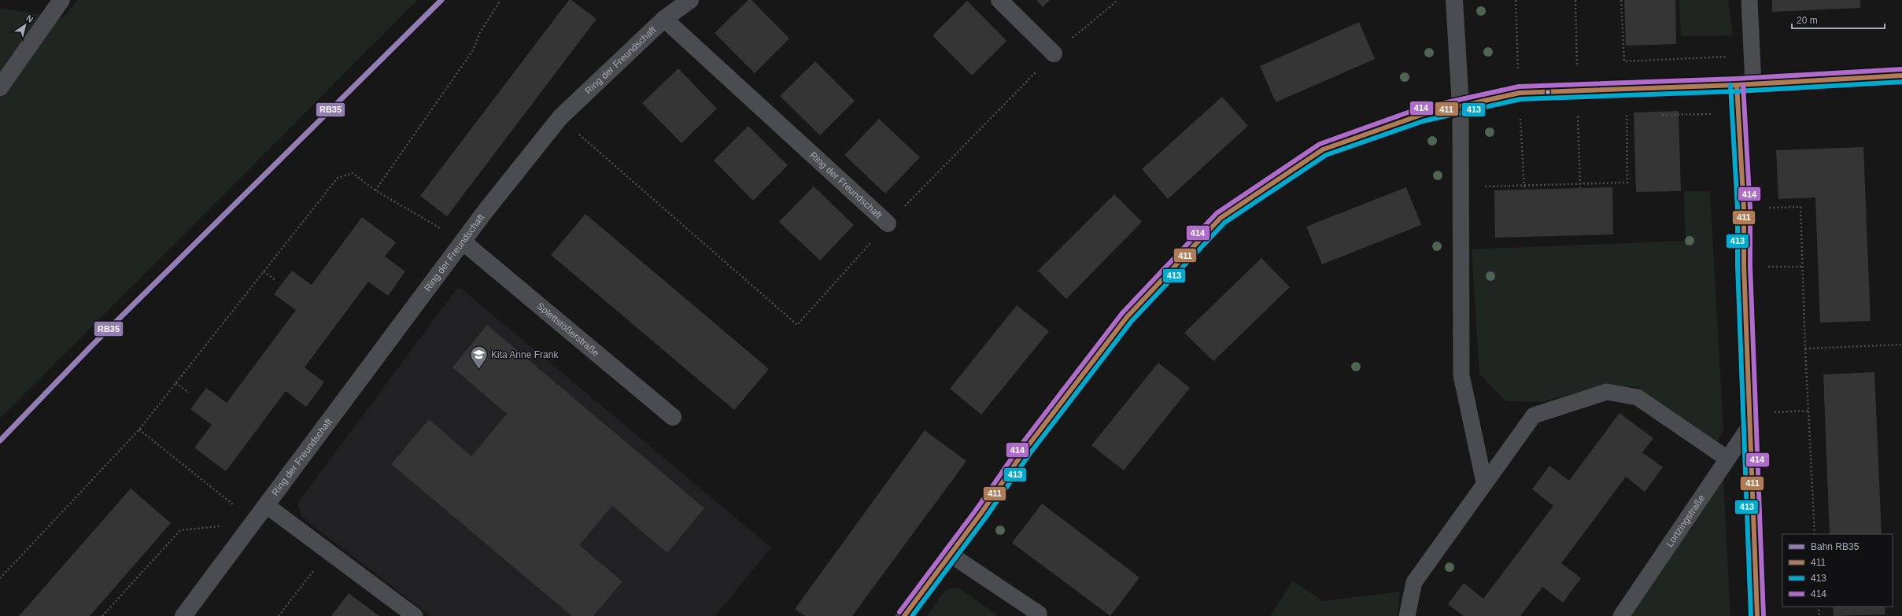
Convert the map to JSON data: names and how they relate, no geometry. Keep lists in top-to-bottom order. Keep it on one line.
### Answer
{"streets":{"street":["Ring der Freundschaft","Splettstößerstraße"],"lane":["Lortzingstraße"]},"crossings":[["Ring der Freundschaft","Splettstößerstraße"]],"places":{"school or university":["Kita Anne Frank"]},"lines":["rail line RB35","transit line 414","transit line 411","transit line 413"],"legend":["Bahn RB35","411","413","414"],"scale_bar":"20 m","north":"top right"}
